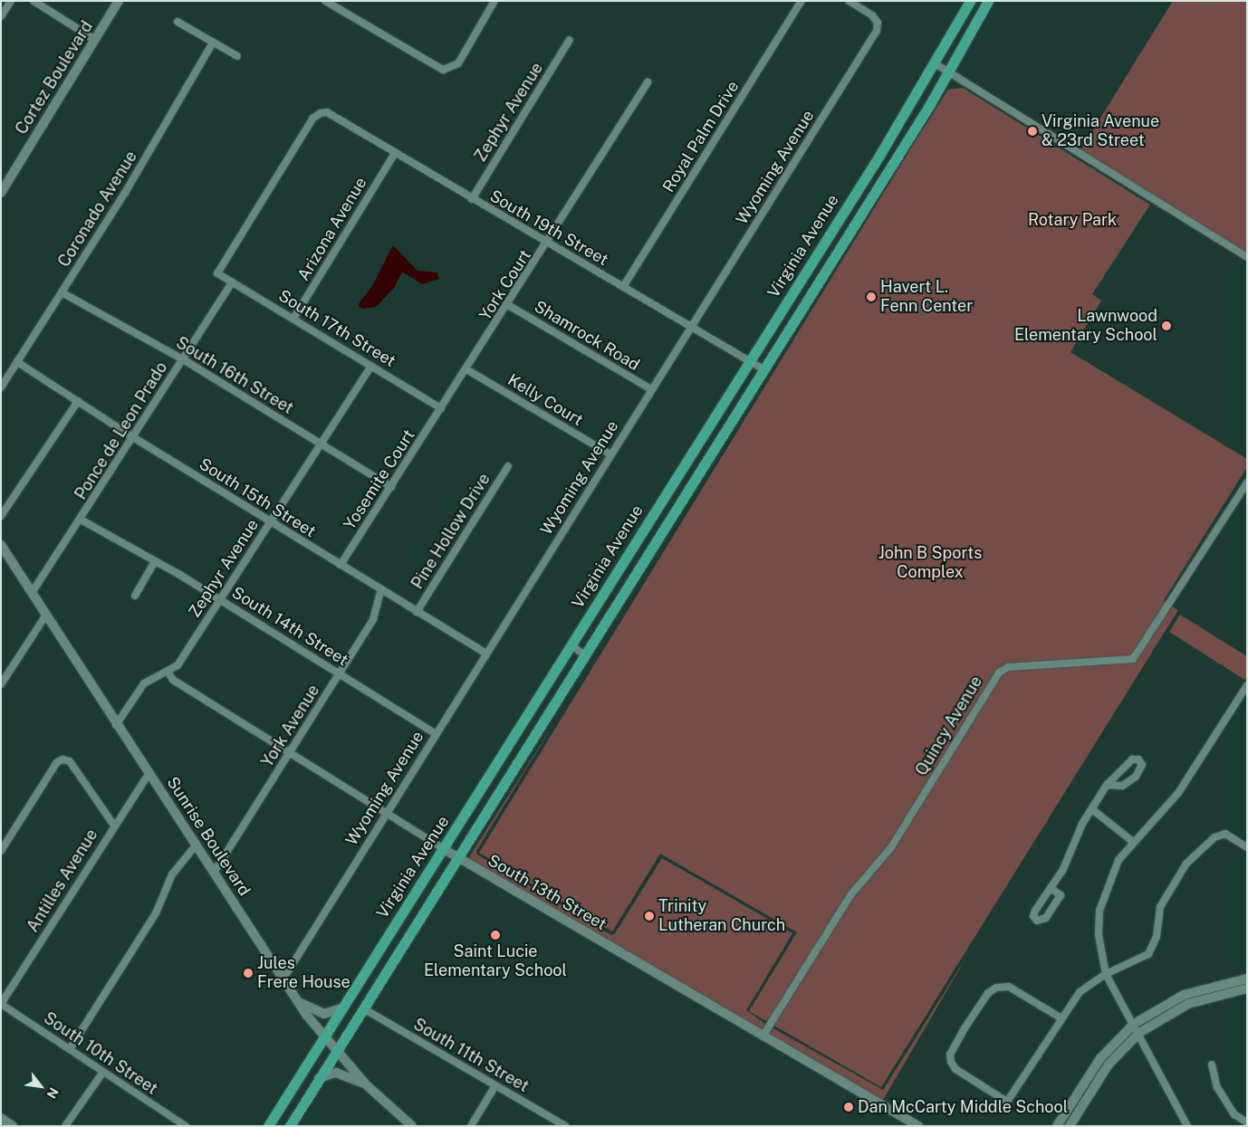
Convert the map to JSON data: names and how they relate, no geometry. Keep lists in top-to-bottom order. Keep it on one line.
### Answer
{"streets":{"main road":["Virginia Avenue"],"street":["Cortez Boulevard","Zephyr Avenue","Royal Palm Drive","Wyoming Avenue","Coronado Avenue","South 19th Street","Arizona Avenue","York Court","South 17th Street","Shamrock Road","South 16th Street","Kelly Court","Ponce de Leon Prado","Yosemite Court","South 15th Street","Pine Hollow Drive","South 14th Street","York Avenue","Quincy Avenue","Sunrise Boulevard","Antilles Avenue","South 13th Street","South 10th Street","South 11th Street"]},"crossings":[["Zephyr Avenue","South 19th Street"],["Zephyr Avenue","South 17th Street"],["Zephyr Avenue","South 16th Street"],["Zephyr Avenue","South 15th Street"],["Zephyr Avenue","South 14th Street"],["Zephyr Avenue","Sunrise Boulevard"],["Zephyr Avenue","South 13th Street"],["Royal Palm Drive","South 19th Street"],["Wyoming Avenue","South 19th Street"],["Wyoming Avenue","Shamrock Road"],["Wyoming Avenue","Kelly Court"],["Wyoming Avenue","South 15th Street"],["Wyoming Avenue","South 14th Street"],["Wyoming Avenue","Sunrise Boulevard"],["Wyoming Avenue","South 13th Street"],["Coronado Avenue","South 16th Street"],["Coronado Avenue","South 15th Street"],["South 19th Street","Arizona Avenue"],["South 19th Street","Virginia Avenue"],["South 19th Street","York Court"],["South 19th Street","South 17th Street"],["Arizona Avenue","South 17th Street"],["Virginia Avenue","Sunrise Boulevard"],["Virginia Avenue","South 13th Street"],["Virginia Avenue","South 11th Street"],["York Court","South 17th Street"],["York Court","Shamrock Road"],["York Court","Kelly Court"],["York Court","Yosemite Court"],["South 17th Street","Ponce de Leon Prado"],["South 17th Street","Yosemite Court"],["South 16th Street","Ponce de Leon Prado"],["South 16th Street","Yosemite Court"],["Ponce de Leon Prado","South 15th Street"],["Ponce de Leon Prado","South 14th Street"],["Ponce de Leon Prado","Sunrise Boulevard"],["Yosemite Court","South 15th Street"],["South 15th Street","Pine Hollow Drive"],["South 15th Street","York Avenue"],["South 14th Street","York Avenue"],["York Avenue","Sunrise Boulevard"],["York Avenue","South 13th Street"],["Quincy Avenue","South 13th Street"],["Sunrise Boulevard","Antilles Avenue"],["Antilles Avenue","South 10th Street"]],"parks":["Rotary Park","John B Sports Complex"],"places":["Virginia Avenue & 23rd Street","Havert L. Fenn Center","Lawnwood Elementary School","Trinity Lutheran Church","Saint Lucie Elementary School","Jules Frere House","Dan McCarty Middle School"],"north":"bottom right"}
